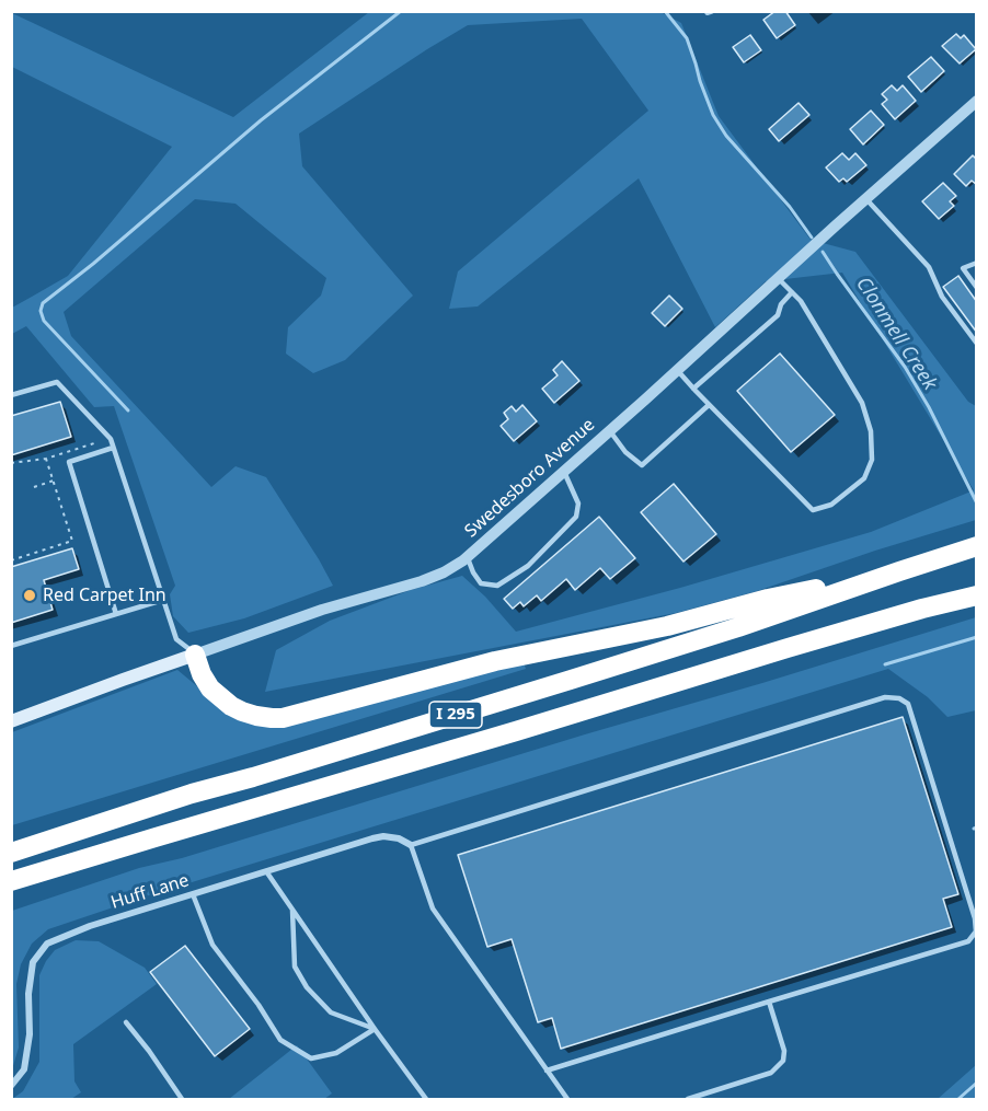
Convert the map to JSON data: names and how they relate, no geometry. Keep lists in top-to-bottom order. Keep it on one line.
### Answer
{"streets":{"highway":["I 295"],"main road":["Swedesboro Avenue"],"street":["Huff Lane"]},"water":["Clonmell Creek"],"places":["Red Carpet Inn"]}
